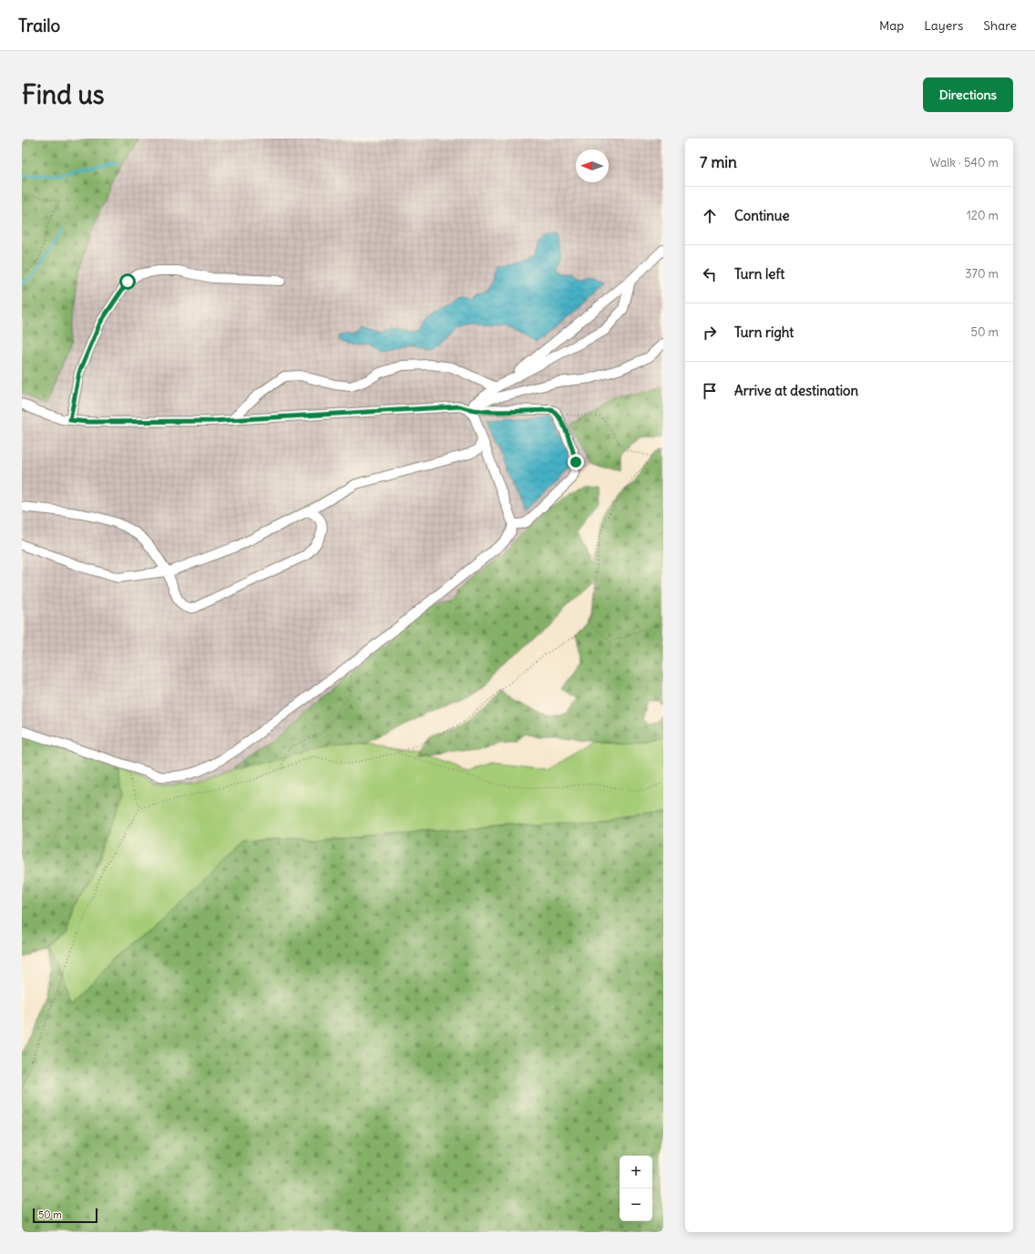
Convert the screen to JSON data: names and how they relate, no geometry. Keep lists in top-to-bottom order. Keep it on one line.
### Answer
{"scale_bar":"50 m","north":"left","page":{"header":"Trailo","nav":["Map","Layers","Share"],"buttons":"Directions","title":"Find us","heading":["7 min","Walk · 540 m"],"list":[["Continue","120 m"],["Turn left","370 m"],["Turn right","50 m"],"Arrive at destination"],"map_buttons":["+","−"],"scale":"50 m"}}
